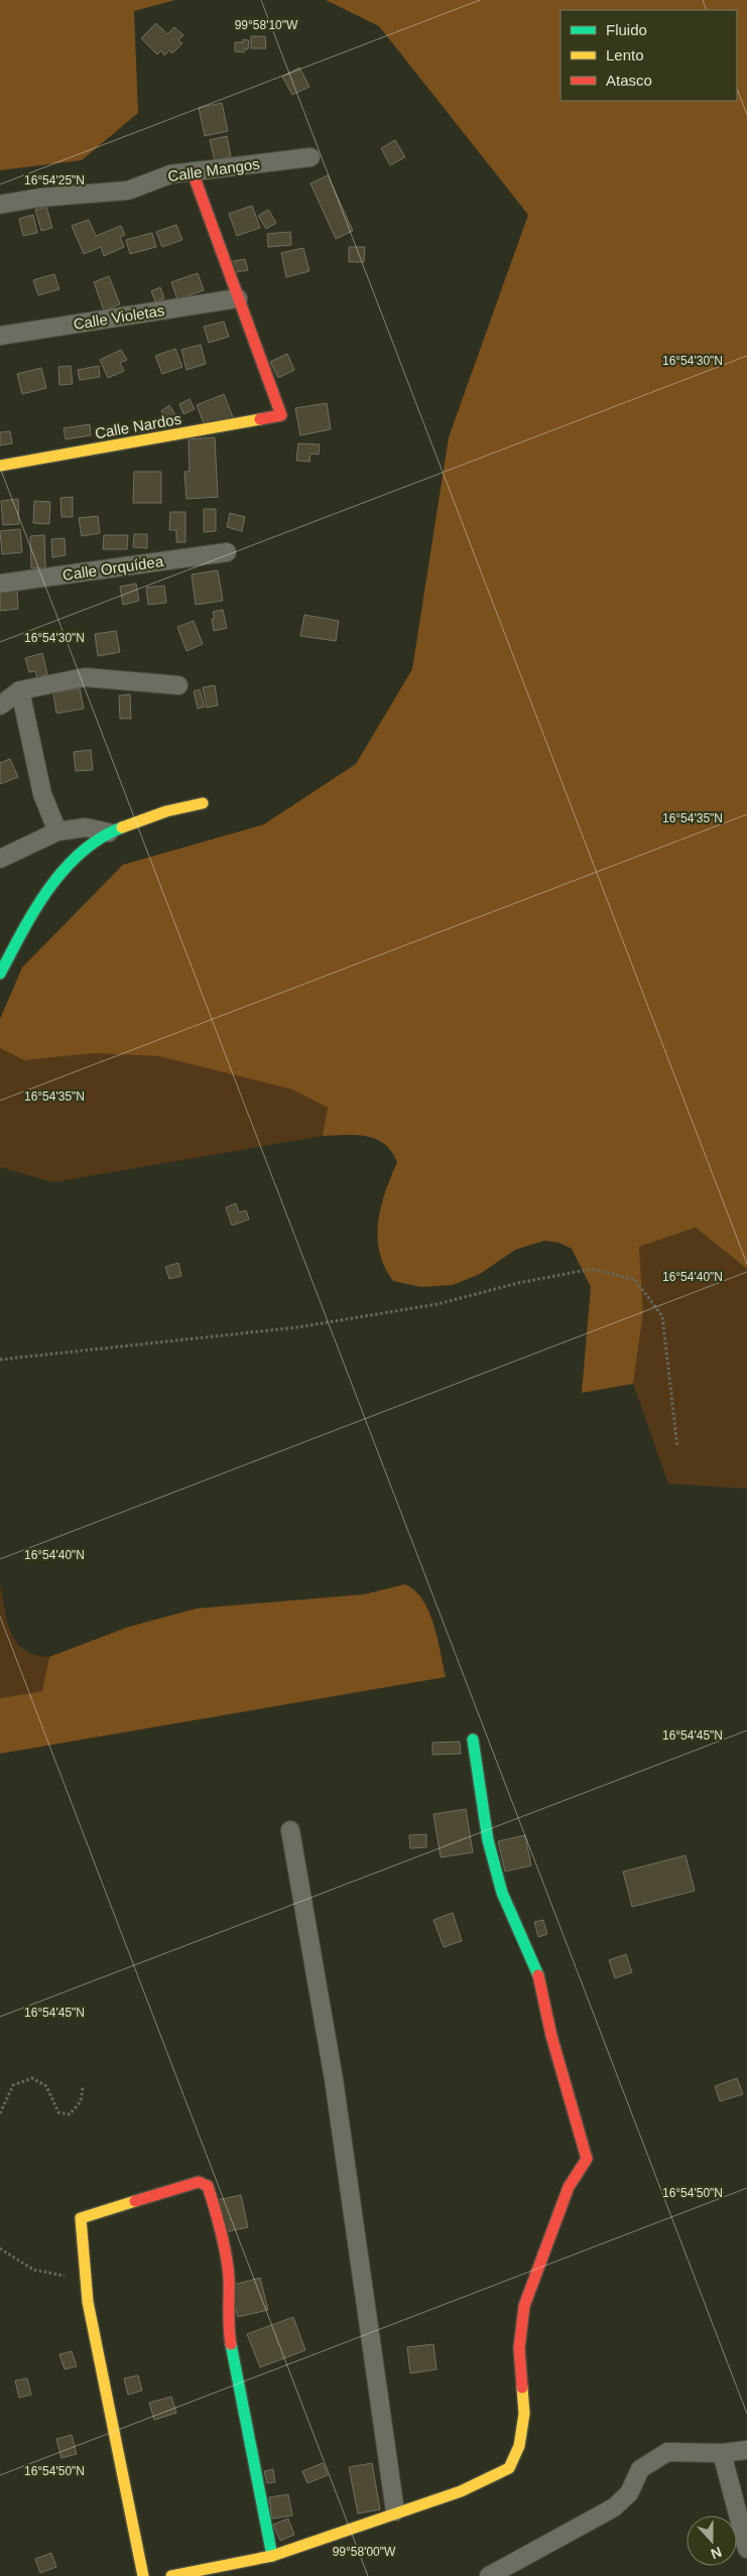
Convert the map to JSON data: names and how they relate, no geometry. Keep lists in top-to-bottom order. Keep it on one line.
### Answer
{"streets":{"street":["Calle Mangos","Calle Violetas","Calle Nardos","Calle Orquídea"]},"crossings":[["Calle Violetas","Calle Nardos"]],"legend":["Fluido","Lento","Atasco"],"north":"bottom","coordinates":["99°58'10\"W","16°54'25\"N","16°54'30\"N","16°54'35\"N","16°54'40\"N","16°54'45\"N","16°54'50\"N","99°58'00\"W"]}
